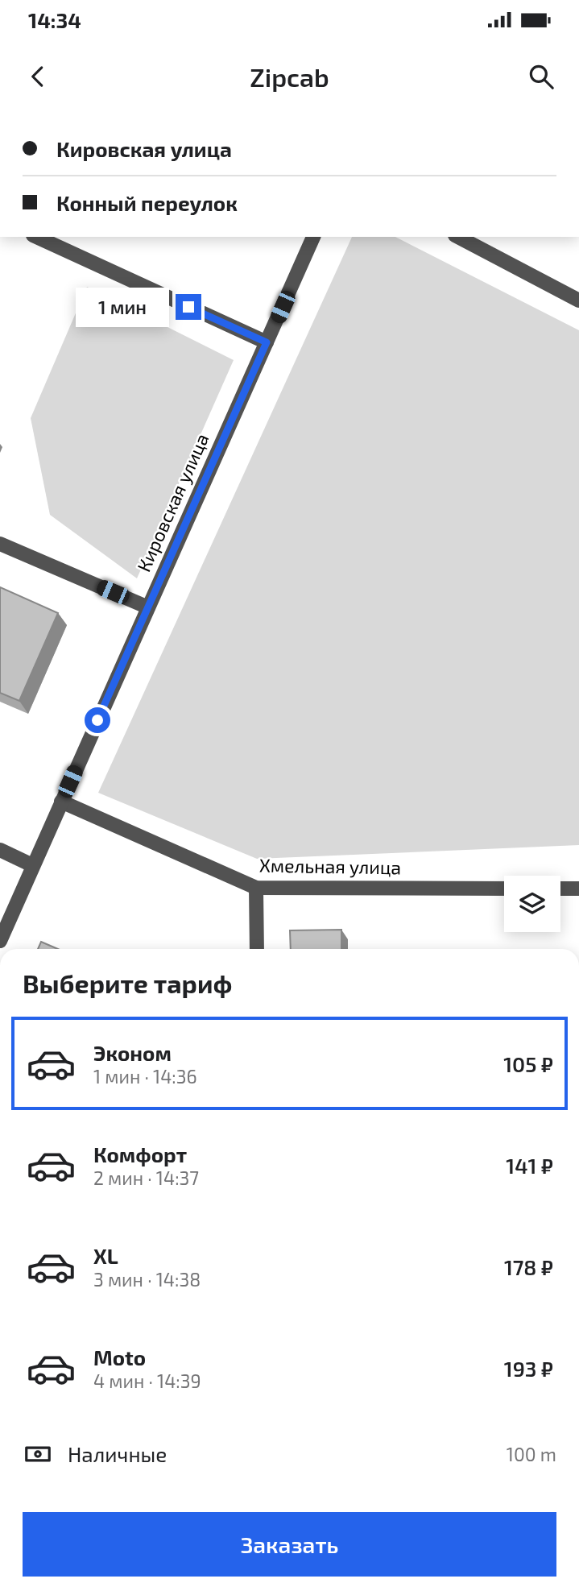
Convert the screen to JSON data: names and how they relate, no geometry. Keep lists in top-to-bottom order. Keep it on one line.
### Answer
{"streets":{"street":["Кировская улица","Хмельная улица"]},"crossings":[["Кировская улица","Хмельная улица"]],"page":{"status":"14:34","header":"Zipcab","banner":["Кировская улица","Конный переулок"],"bubble":"1 мин","heading":"Выберите тариф","list":[{"name":"Эконом","note":"1 мин · 14:36","value":"105 ₽"},{"name":"Комфорт","note":"2 мин · 14:37","value":"141 ₽"},{"name":"XL","note":"3 мин · 14:38","value":"178 ₽"},{"name":"Moto","note":"4 мин · 14:39","value":"193 ₽"}],"pay":["Наличные","100 m"],"buttons":"Заказать"}}
